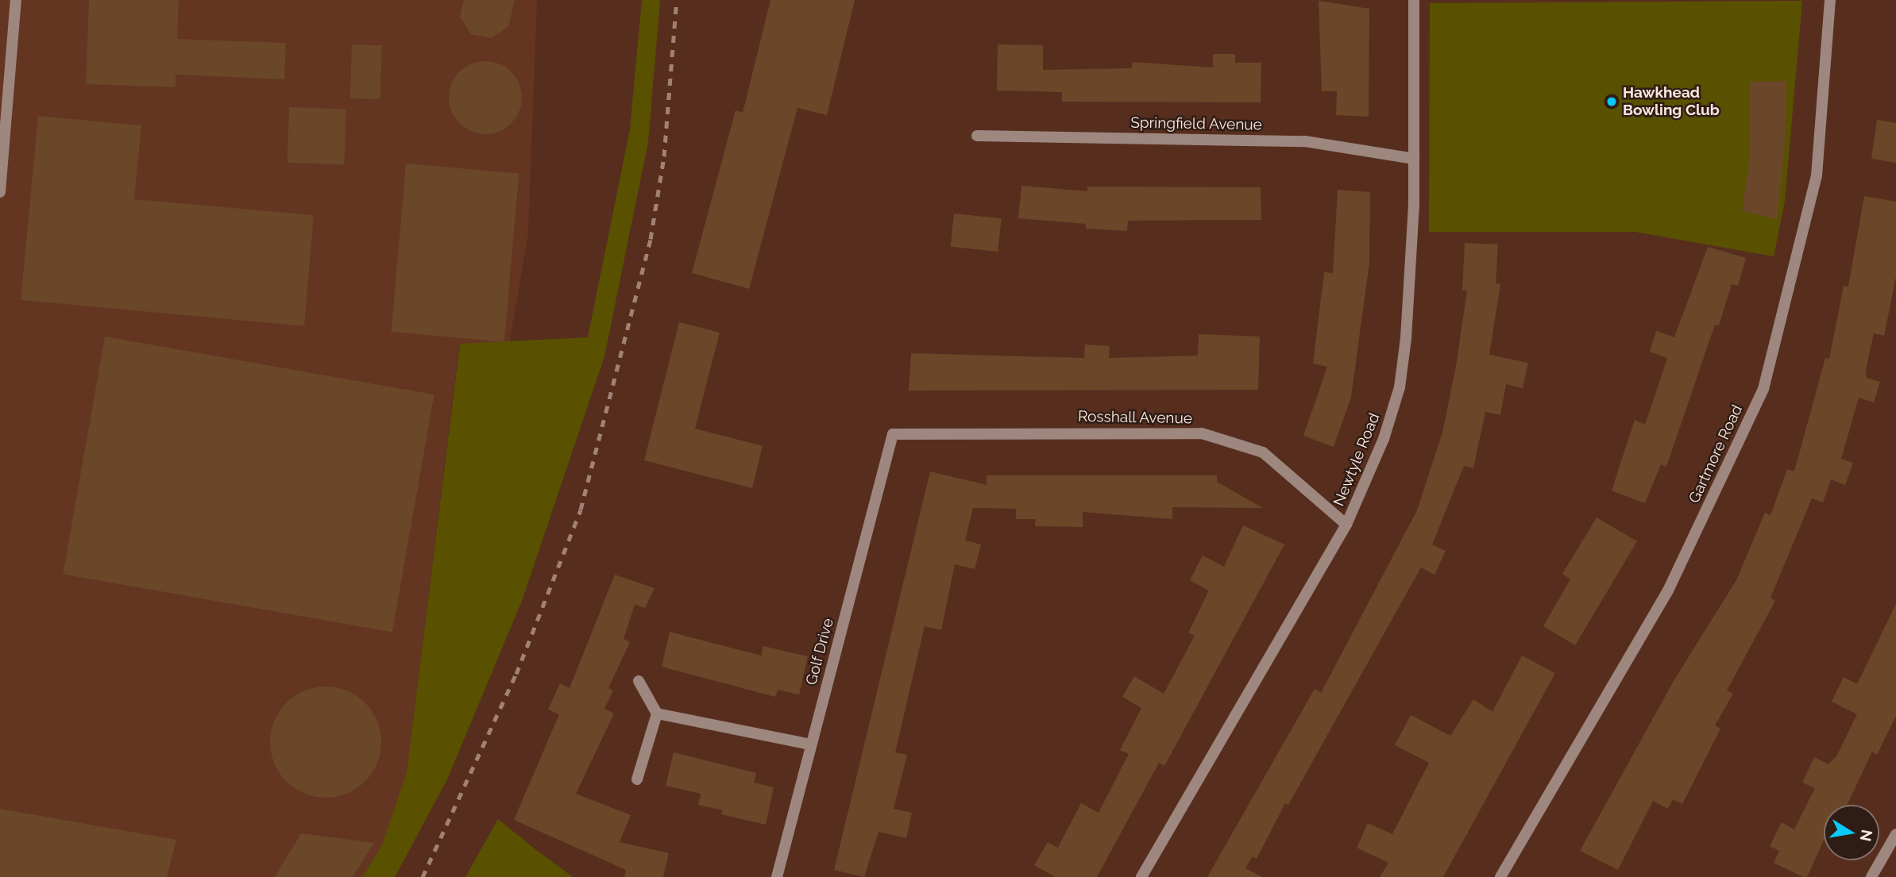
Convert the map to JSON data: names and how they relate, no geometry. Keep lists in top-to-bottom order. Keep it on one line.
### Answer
{"streets":{"street":["Springfield Avenue","Rosshall Avenue","Gartmore Road","Newtyle Road","Golf Drive"]},"crossings":[["Springfield Avenue","Newtyle Road"],["Rosshall Avenue","Newtyle Road"],["Rosshall Avenue","Golf Drive"]],"places":["Hawkhead Bowling Club"],"north":"right"}
